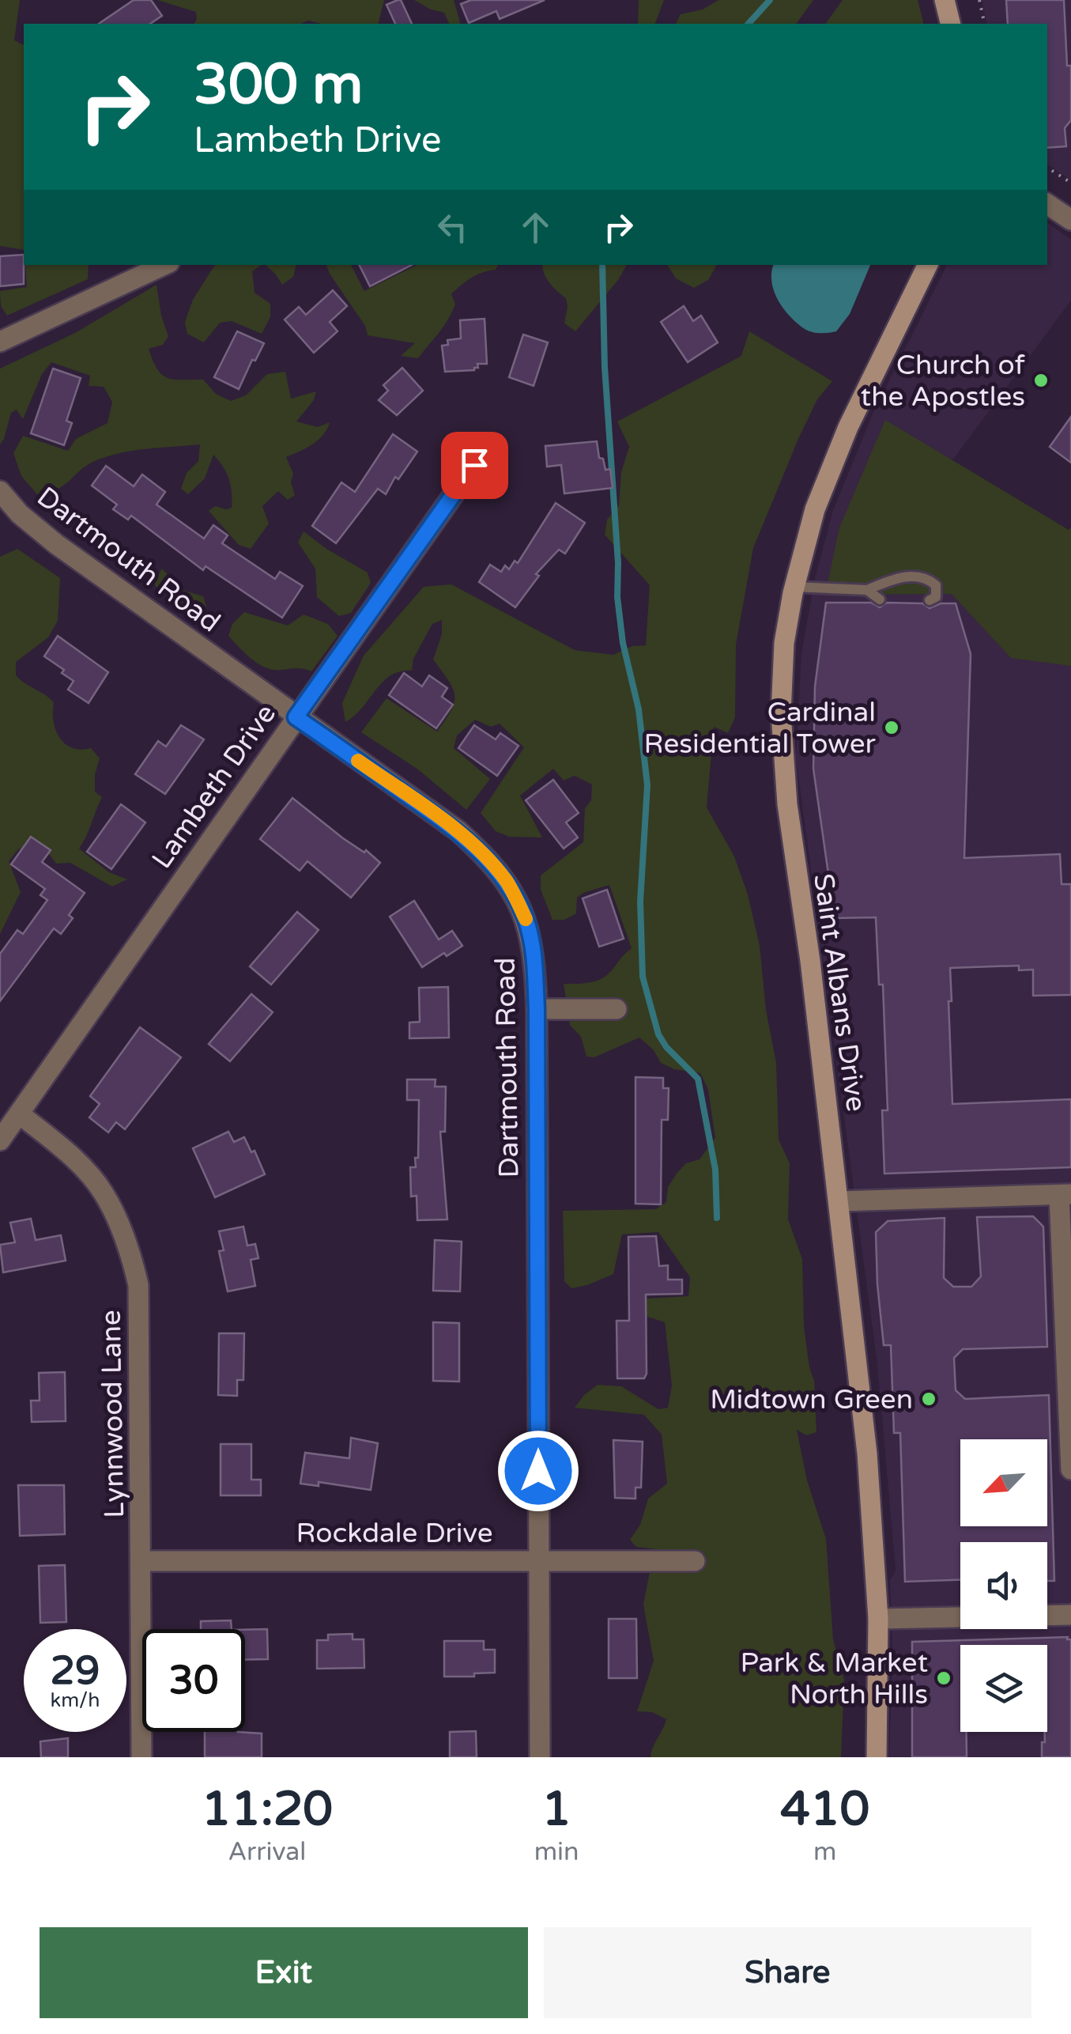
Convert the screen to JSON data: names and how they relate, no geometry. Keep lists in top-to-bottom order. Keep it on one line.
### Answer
{"streets":{"street":["Dartmouth Road","Lambeth Drive","Saint Albans Drive","Lynnwood Lane","Rockdale Drive"]},"crossings":[["Dartmouth Road","Lambeth Drive"],["Dartmouth Road","Rockdale Drive"],["Lambeth Drive","Lynnwood Lane"],["Lynnwood Lane","Rockdale Drive"]],"places":["Church of the Apostles","Cardinal Residential Tower","Midtown Green","Park & Market North Hills"],"north":"bottom left","page":{"turn":["300 m","Lambeth Drive"],"speed":"29 km/h","limit":"30","eta":["11:20","Arrival","1","min","410","m"],"buttons":["Exit","Share"]}}
